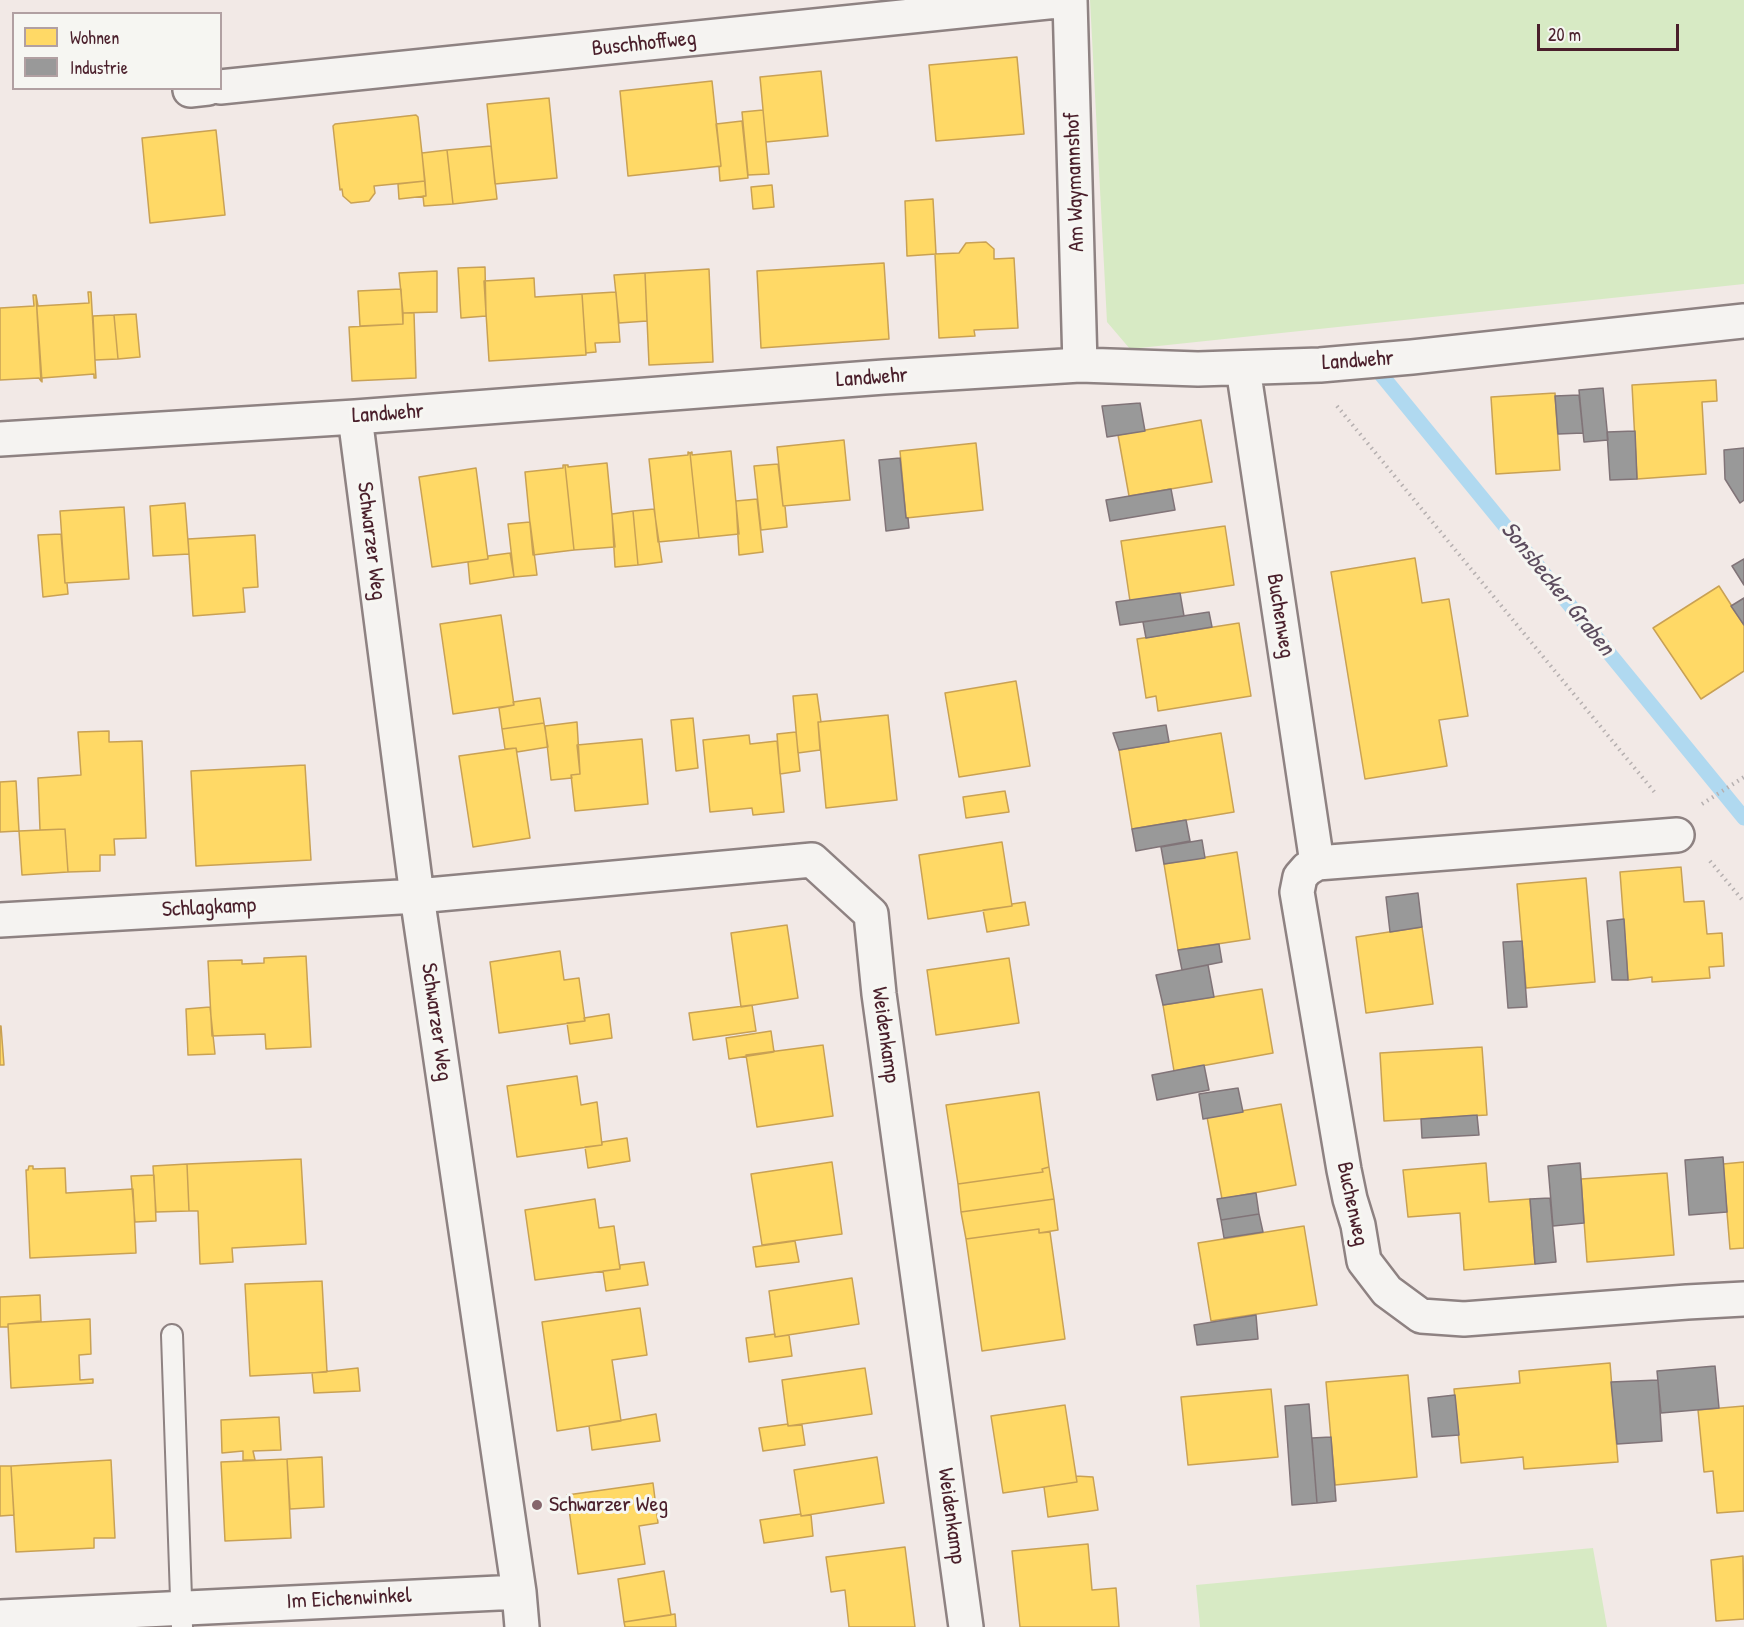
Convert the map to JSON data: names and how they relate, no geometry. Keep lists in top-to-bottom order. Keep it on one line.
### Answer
{"streets":{"street":["Buschhoffweg","Am Waymannshof","Landwehr","Schwarzer Weg","Buchenweg","Schlagkamp","Weidenkamp","Im Eichenwinkel"]},"crossings":[["Buschhoffweg","Am Waymannshof"],["Am Waymannshof","Landwehr"],["Landwehr","Schwarzer Weg"],["Landwehr","Buchenweg"],["Schwarzer Weg","Schlagkamp"],["Schwarzer Weg","Weidenkamp"],["Schwarzer Weg","Im Eichenwinkel"],["Schlagkamp","Weidenkamp"]],"water":["Sonsbecker Graben"],"places":["Schwarzer Weg"],"legend":["Wohnen","Industrie"],"scale_bar":"20 m"}
